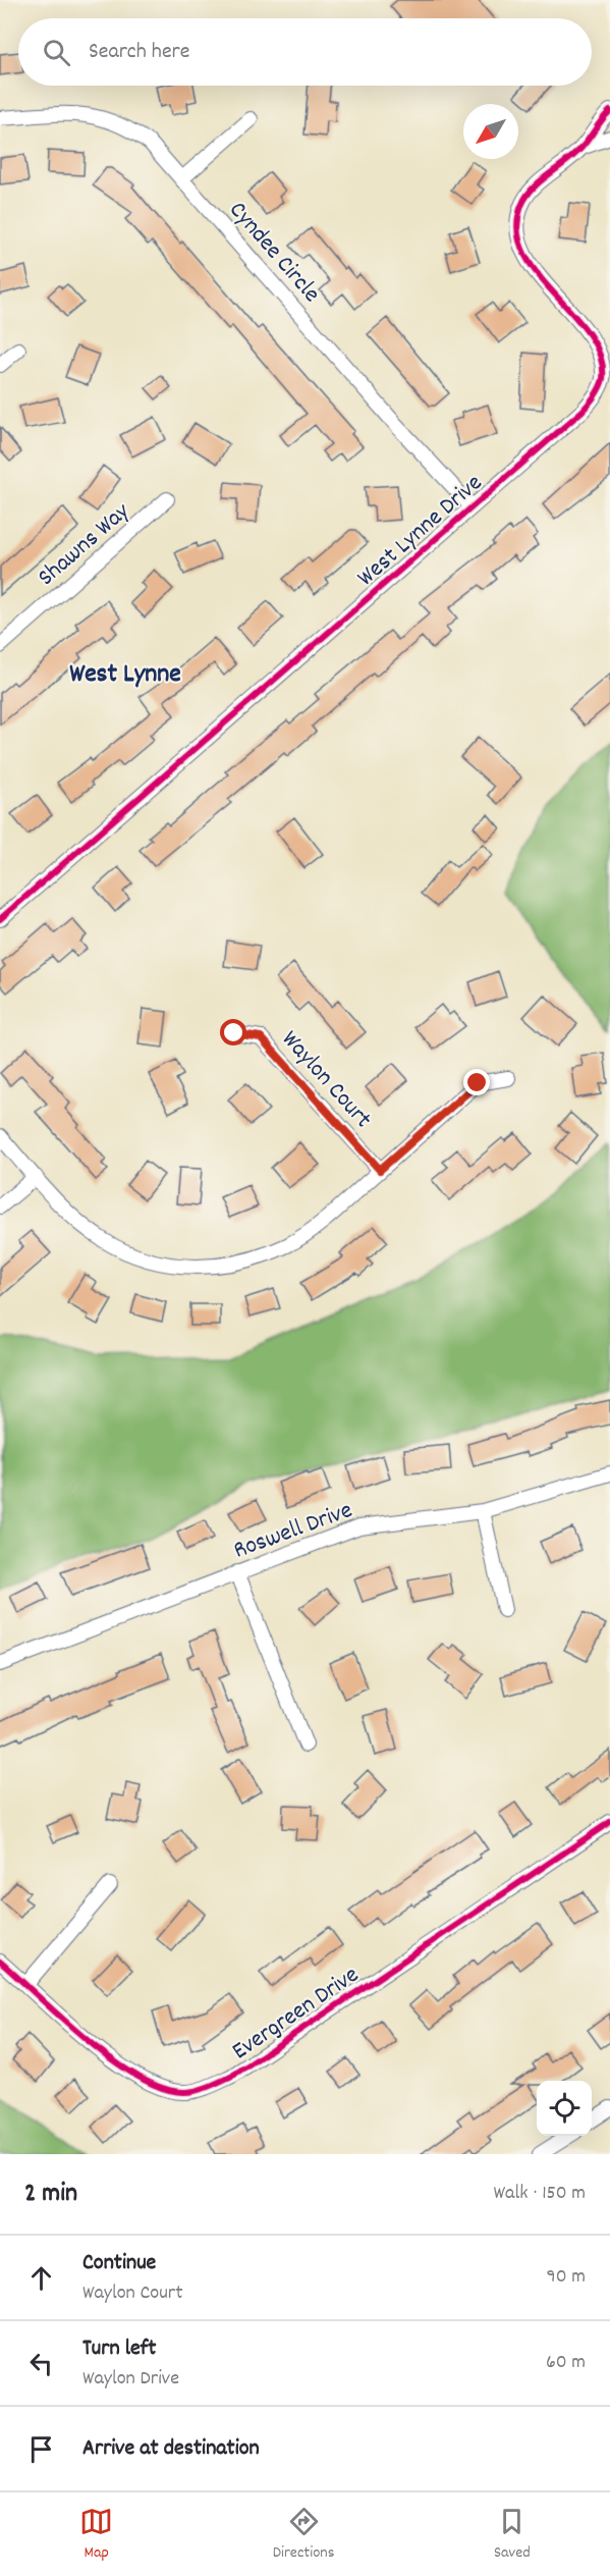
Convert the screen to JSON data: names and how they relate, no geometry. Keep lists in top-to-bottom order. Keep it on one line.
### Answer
{"streets":{"street":["Cyndee Circle","West Lynne Drive","Shawns Way","Waylon Court","Roswell Drive","Evergreen Drive"]},"crossings":[["Cyndee Circle","West Lynne Drive"]],"districts":["West Lynne"],"north":"bottom left","page":{"search":"Search here","heading":["2 min","Walk · 150 m"],"list":[["Continue","Waylon Court","90 m"],["Turn left","Waylon Drive","60 m"],"Arrive at destination"],"nav":["Map","Directions","Saved"]}}
